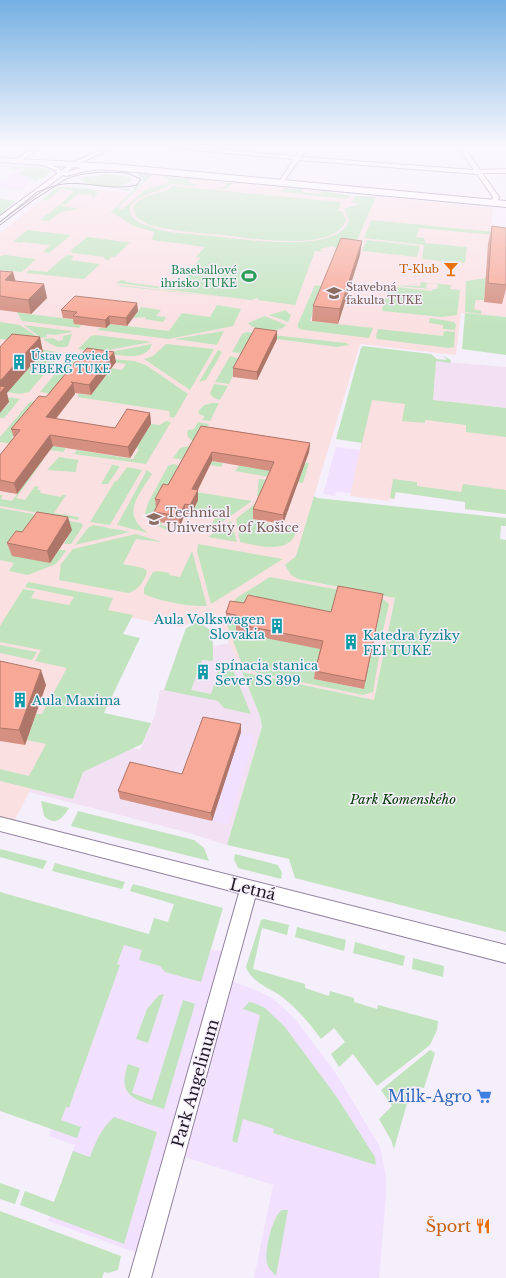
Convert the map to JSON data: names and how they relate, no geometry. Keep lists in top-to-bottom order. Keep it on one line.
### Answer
{"streets":{"street":["Letná","Park Angelinum"]},"crossings":[["Letná","Park Angelinum"]],"parks":["Park Komenského"],"places":{"bar":["T-Klub"],"sports":["Baseballové ihrisko TUKE"],"school or university":["Stavebná fakulta TUKE","Technical University of Košice"],"building":["Ústav geovied FBERG TUKE","Aula Volkswagen Slovakia","Katedra fyziky FEI TUKE","spínacia stanica Sever SS 399","Aula Maxima"],"supermarket":["Milk-Agro"],"restaurant":["Šport"]}}
